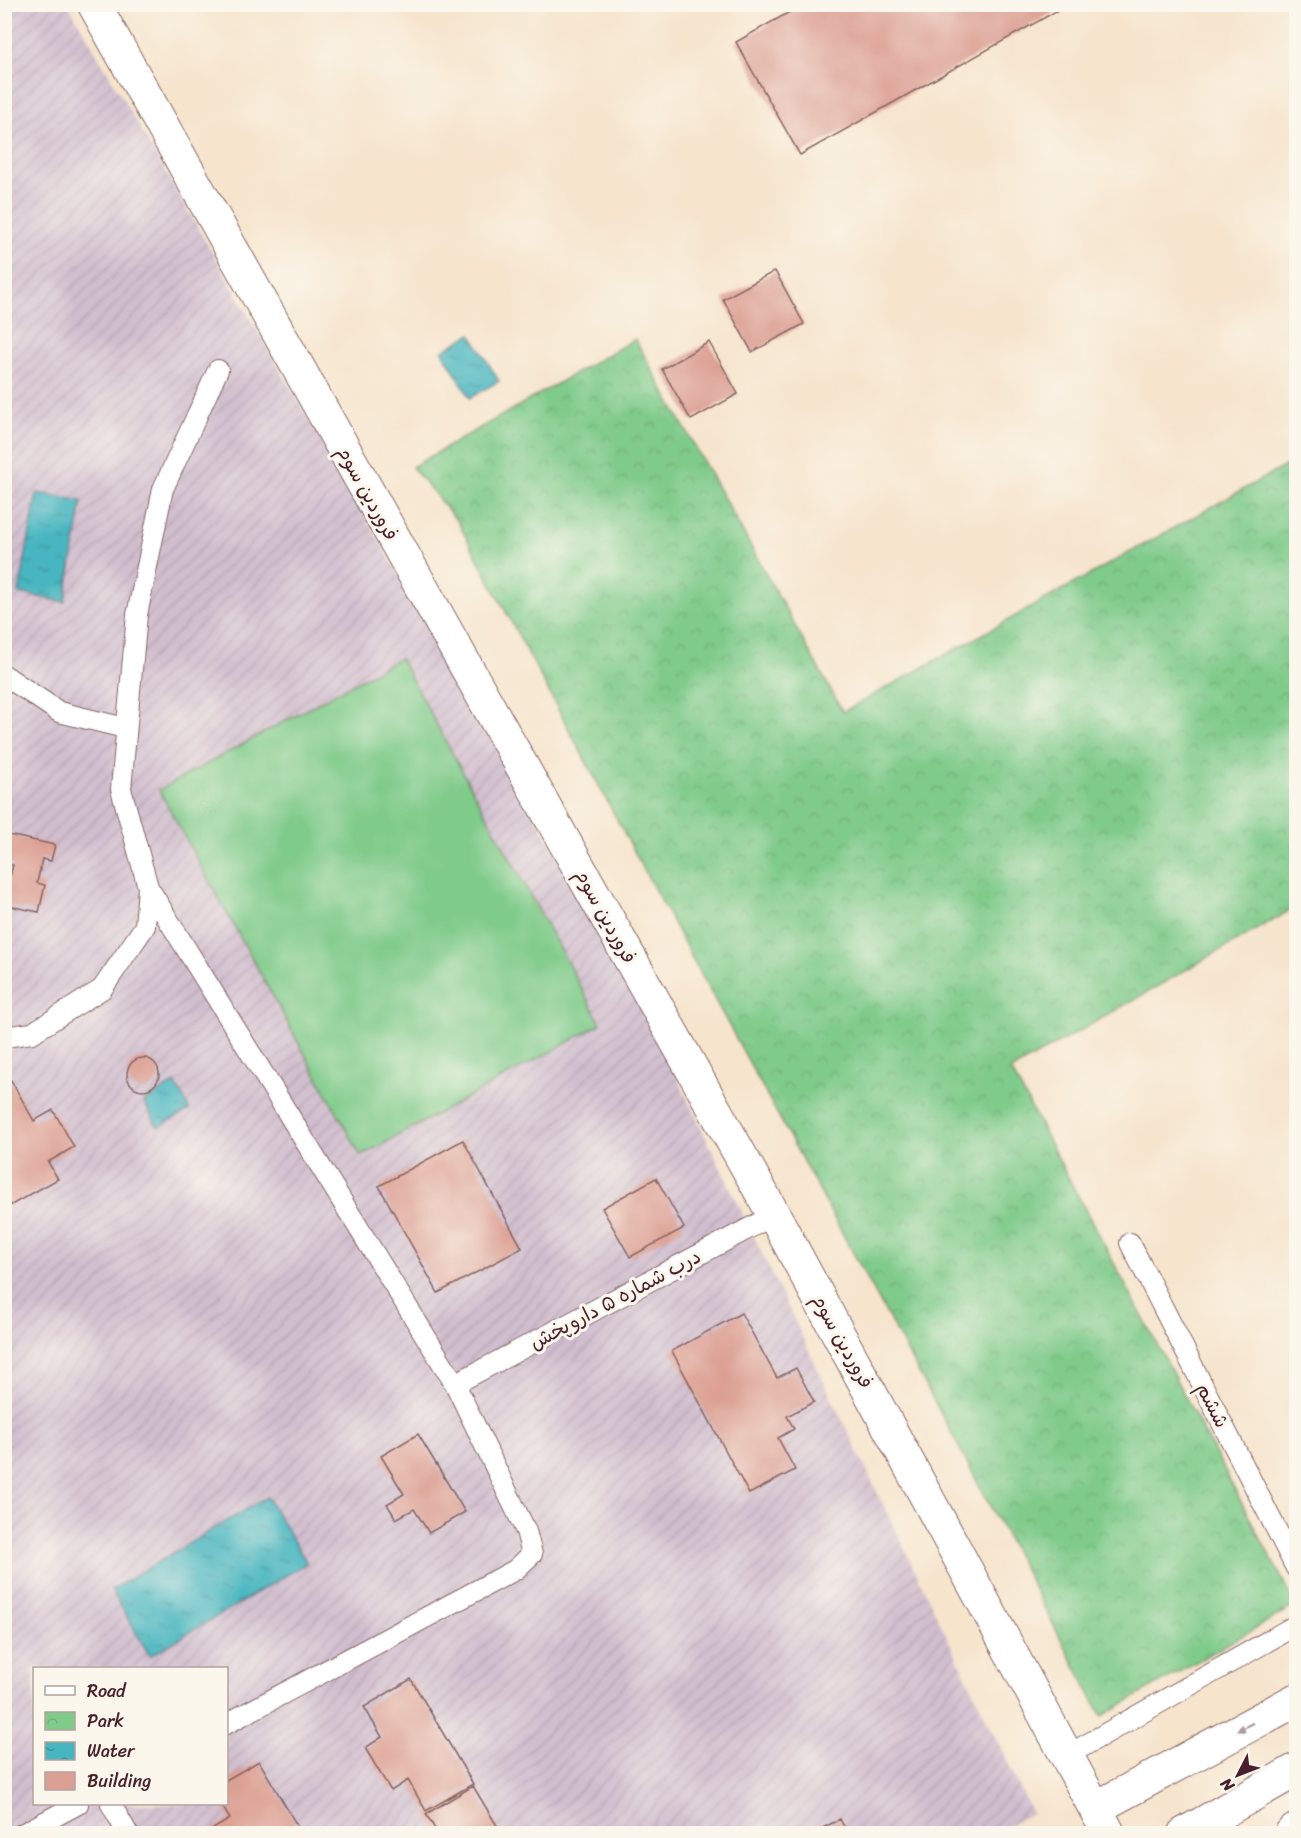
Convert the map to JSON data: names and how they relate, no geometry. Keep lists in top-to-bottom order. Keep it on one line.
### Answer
{"streets":{"street":["فروردین سوم"],"lane":["درب شماره ۵ داروپخش","ششم"]},"crossings":[["فروردین سوم","درب شماره ۵ داروپخش"]],"legend":["Road","Park","Water","Building"],"north":"bottom left"}
